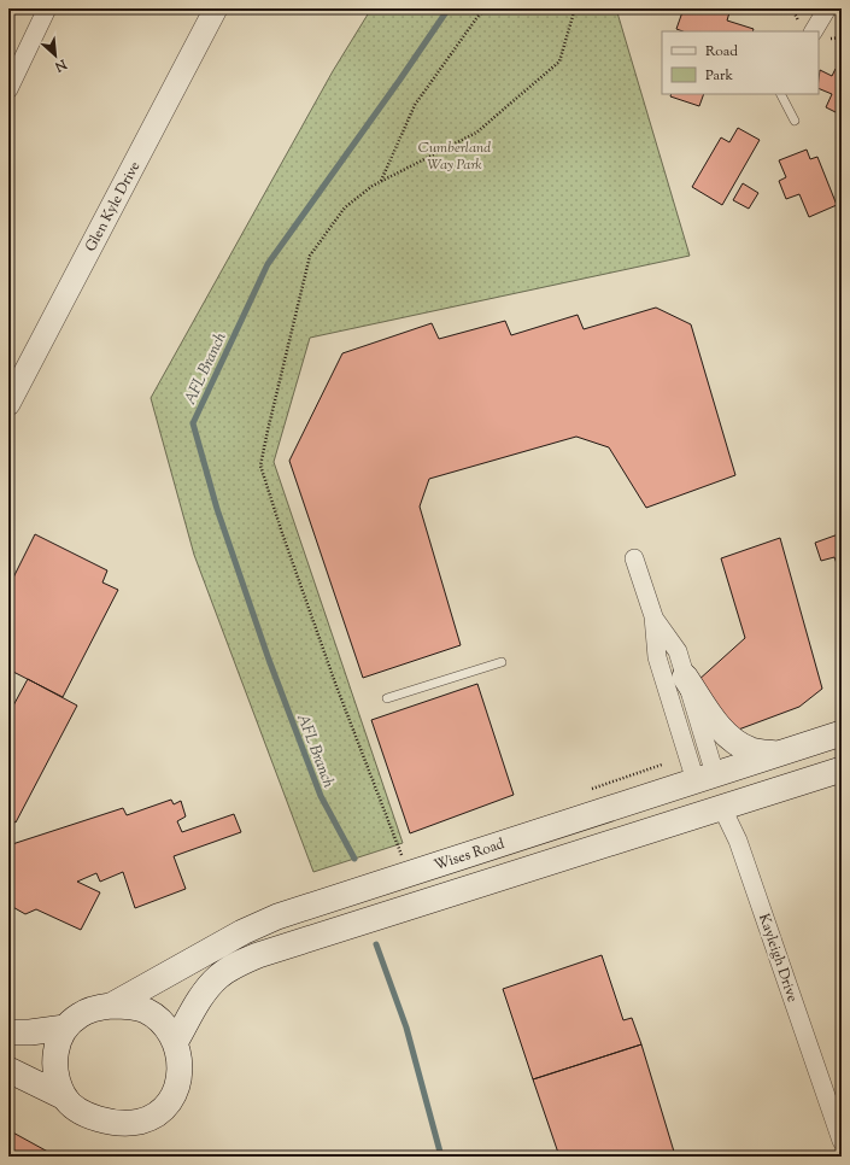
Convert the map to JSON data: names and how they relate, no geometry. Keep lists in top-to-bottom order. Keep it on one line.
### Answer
{"streets":{"main road":["Wises Road","Kayleigh Drive"],"street":["Glen Kyle Drive"]},"crossings":[["Wises Road","Kayleigh Drive"]],"water":["AFL Branch"],"parks":["Cumberland Way Park"],"legend":["Road","Park"],"north":"bottom right"}
